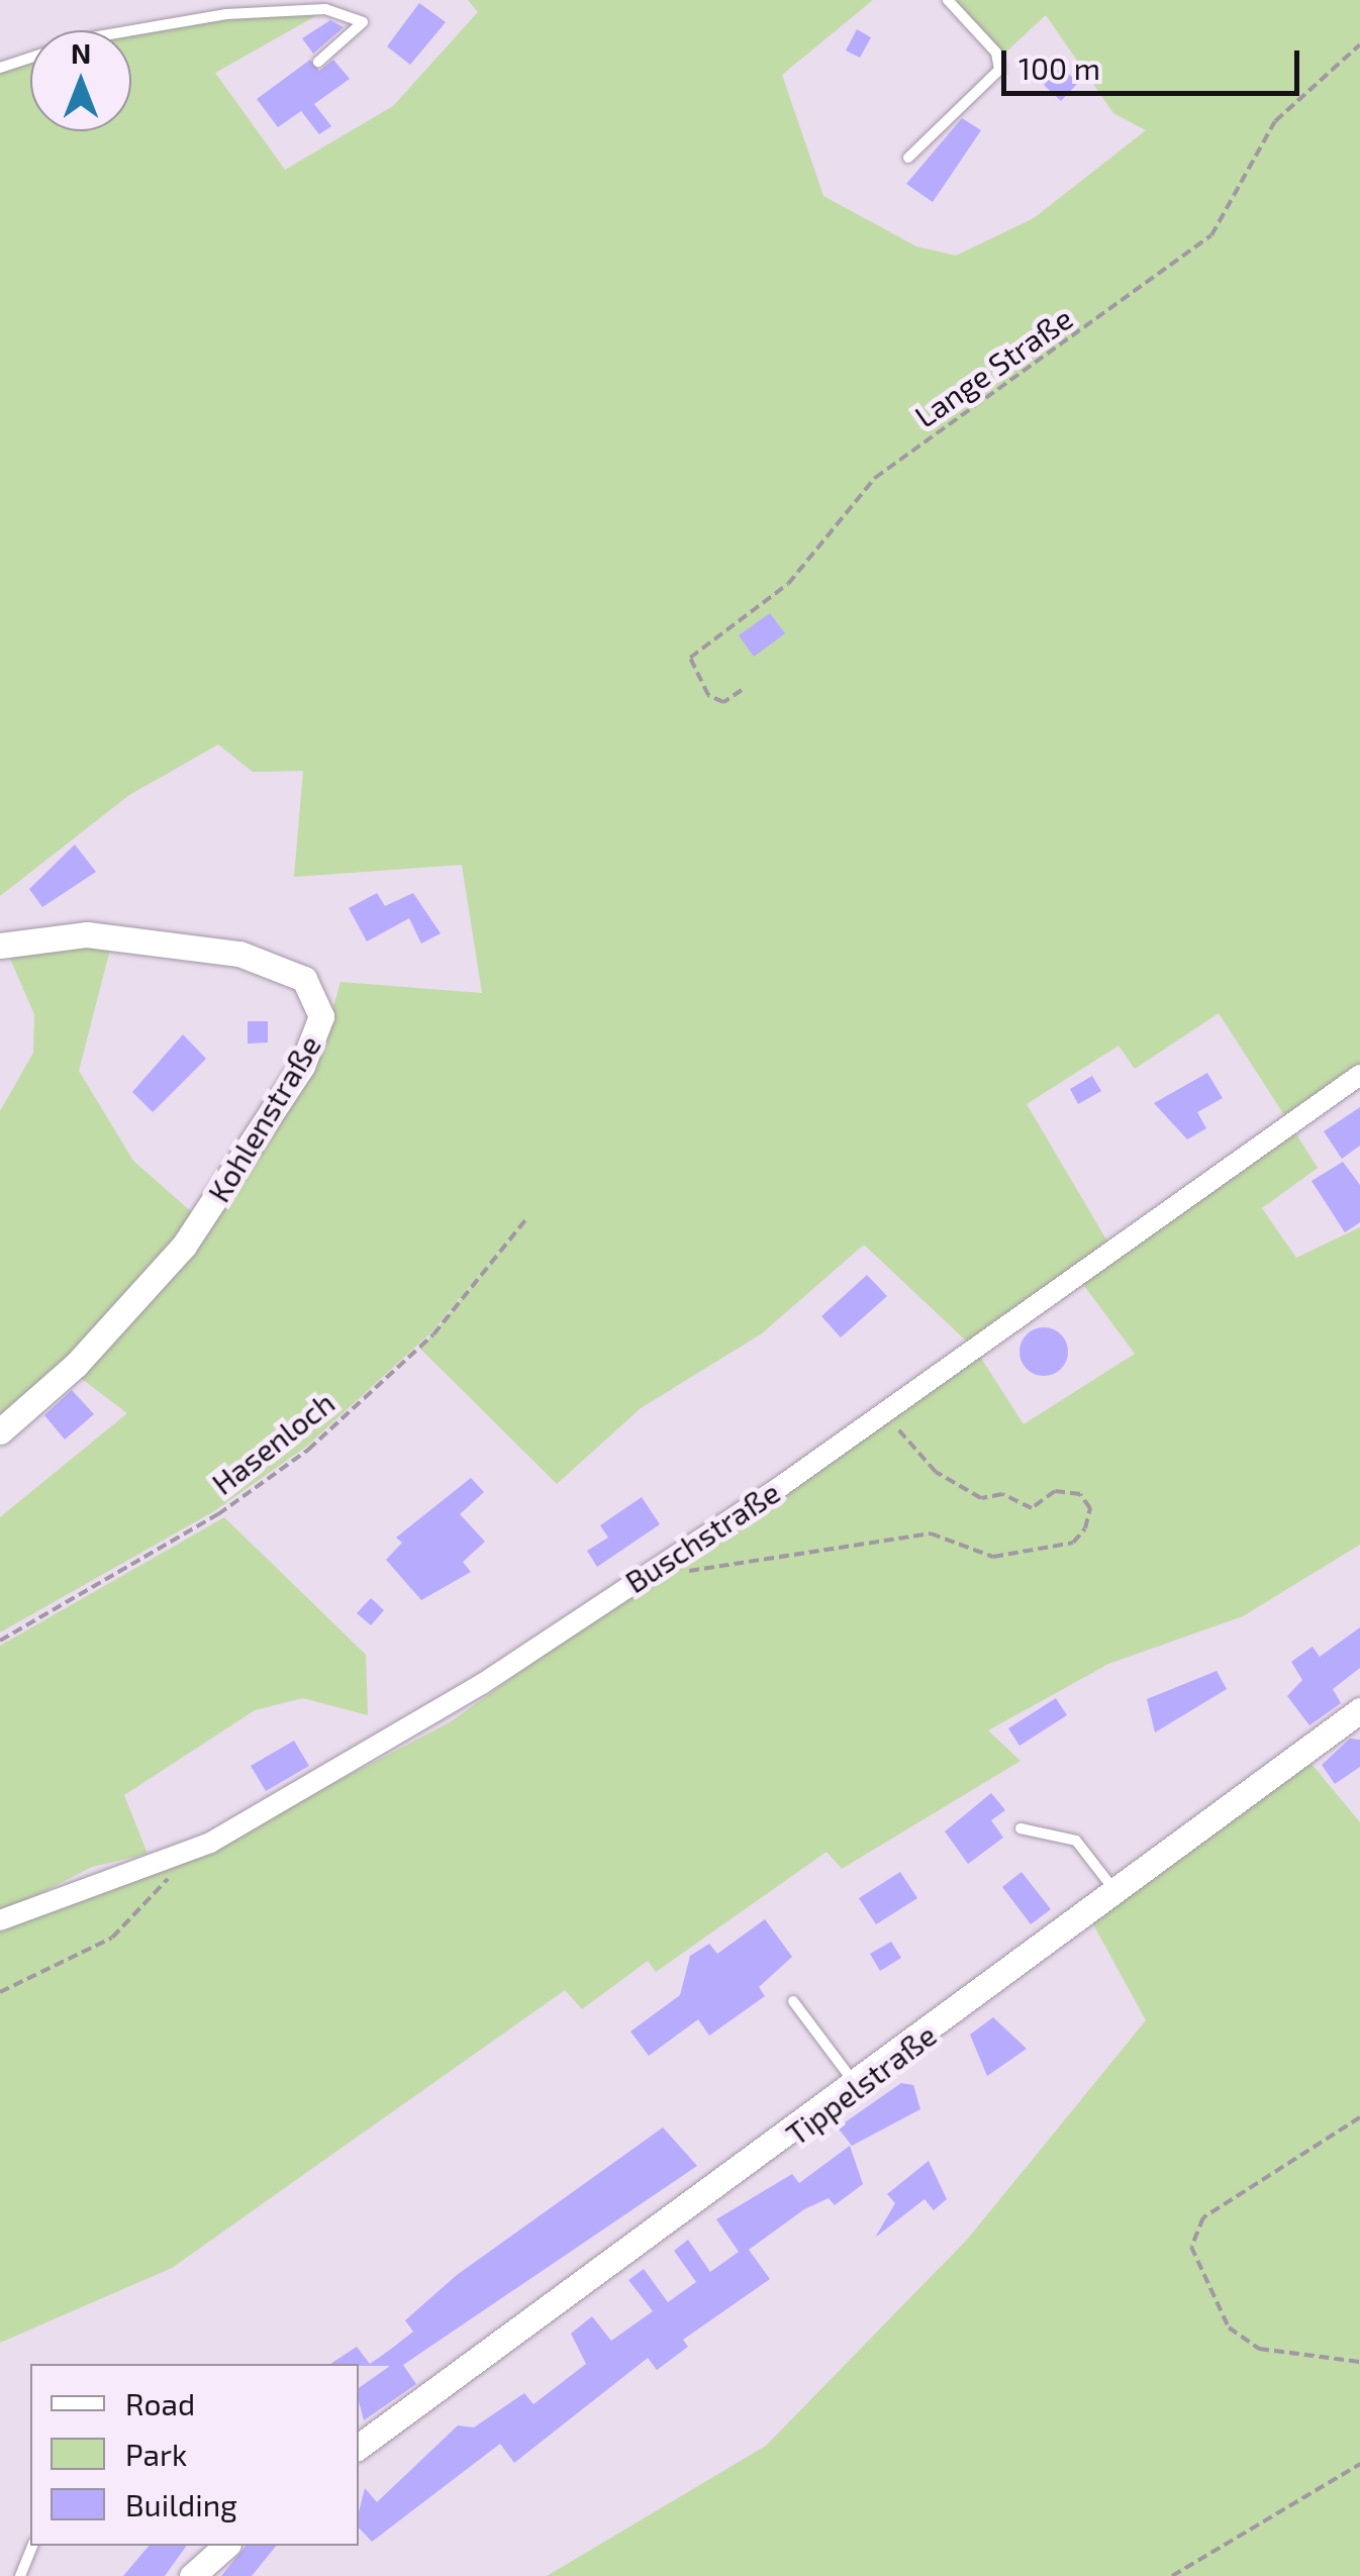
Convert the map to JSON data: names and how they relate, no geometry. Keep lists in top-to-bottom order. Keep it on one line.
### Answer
{"streets":{"street":["Kohlenstraße","Buschstraße","Tippelstraße"],"path":["Lange Straße","Hasenloch"]},"legend":["Road","Park","Building"],"scale_bar":"100 m","north":"top"}
